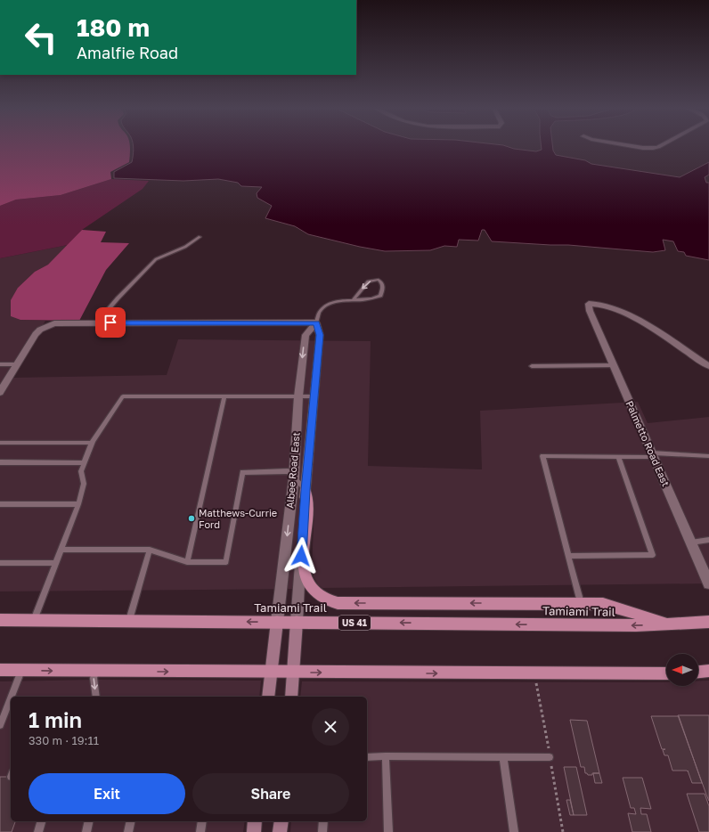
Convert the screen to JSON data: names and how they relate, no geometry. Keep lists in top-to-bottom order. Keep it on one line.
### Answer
{"streets":{"main road":["Tamiami Trail","US 41"],"street":["Palmetto Road East","Albee Road East"]},"crossings":[["Albee Road East","Tamiami Trail"]],"places":["Matthews-Currie Ford"],"north":"left","page":{"turn":["180 m","Amalfie Road"],"heading":["1 min","330 m · 19:11"],"buttons":["Exit","Share"]}}
